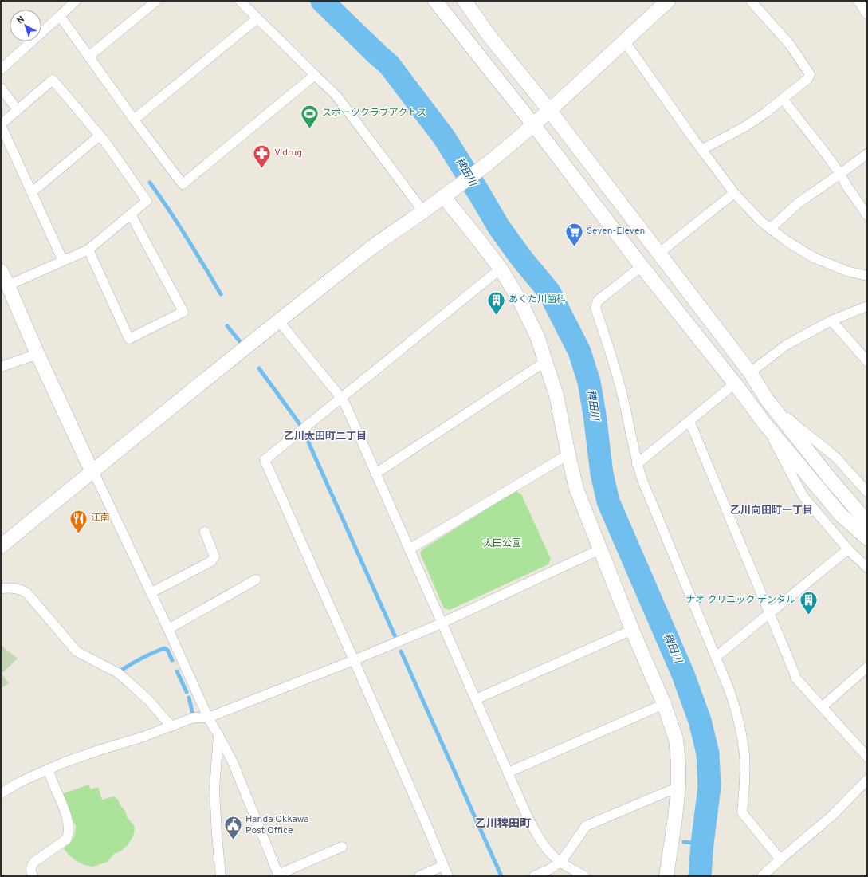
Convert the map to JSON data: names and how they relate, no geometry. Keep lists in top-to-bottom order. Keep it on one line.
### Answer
{"districts":["乙川太田町二丁目","乙川向田町一丁目","乙川稗田町"],"water":["稗田川"],"parks":["太田公園"],"places":{"sports":["スポーツクラブアクトス"],"pharmacy":["V drug"],"supermarket":["Seven-Eleven"],"building":["あくた川歯科","ナオ クリニック デンタル"],"restaurant":["江南"],"public building":["Handa Okkawa Post Office"]},"north":"top left"}
